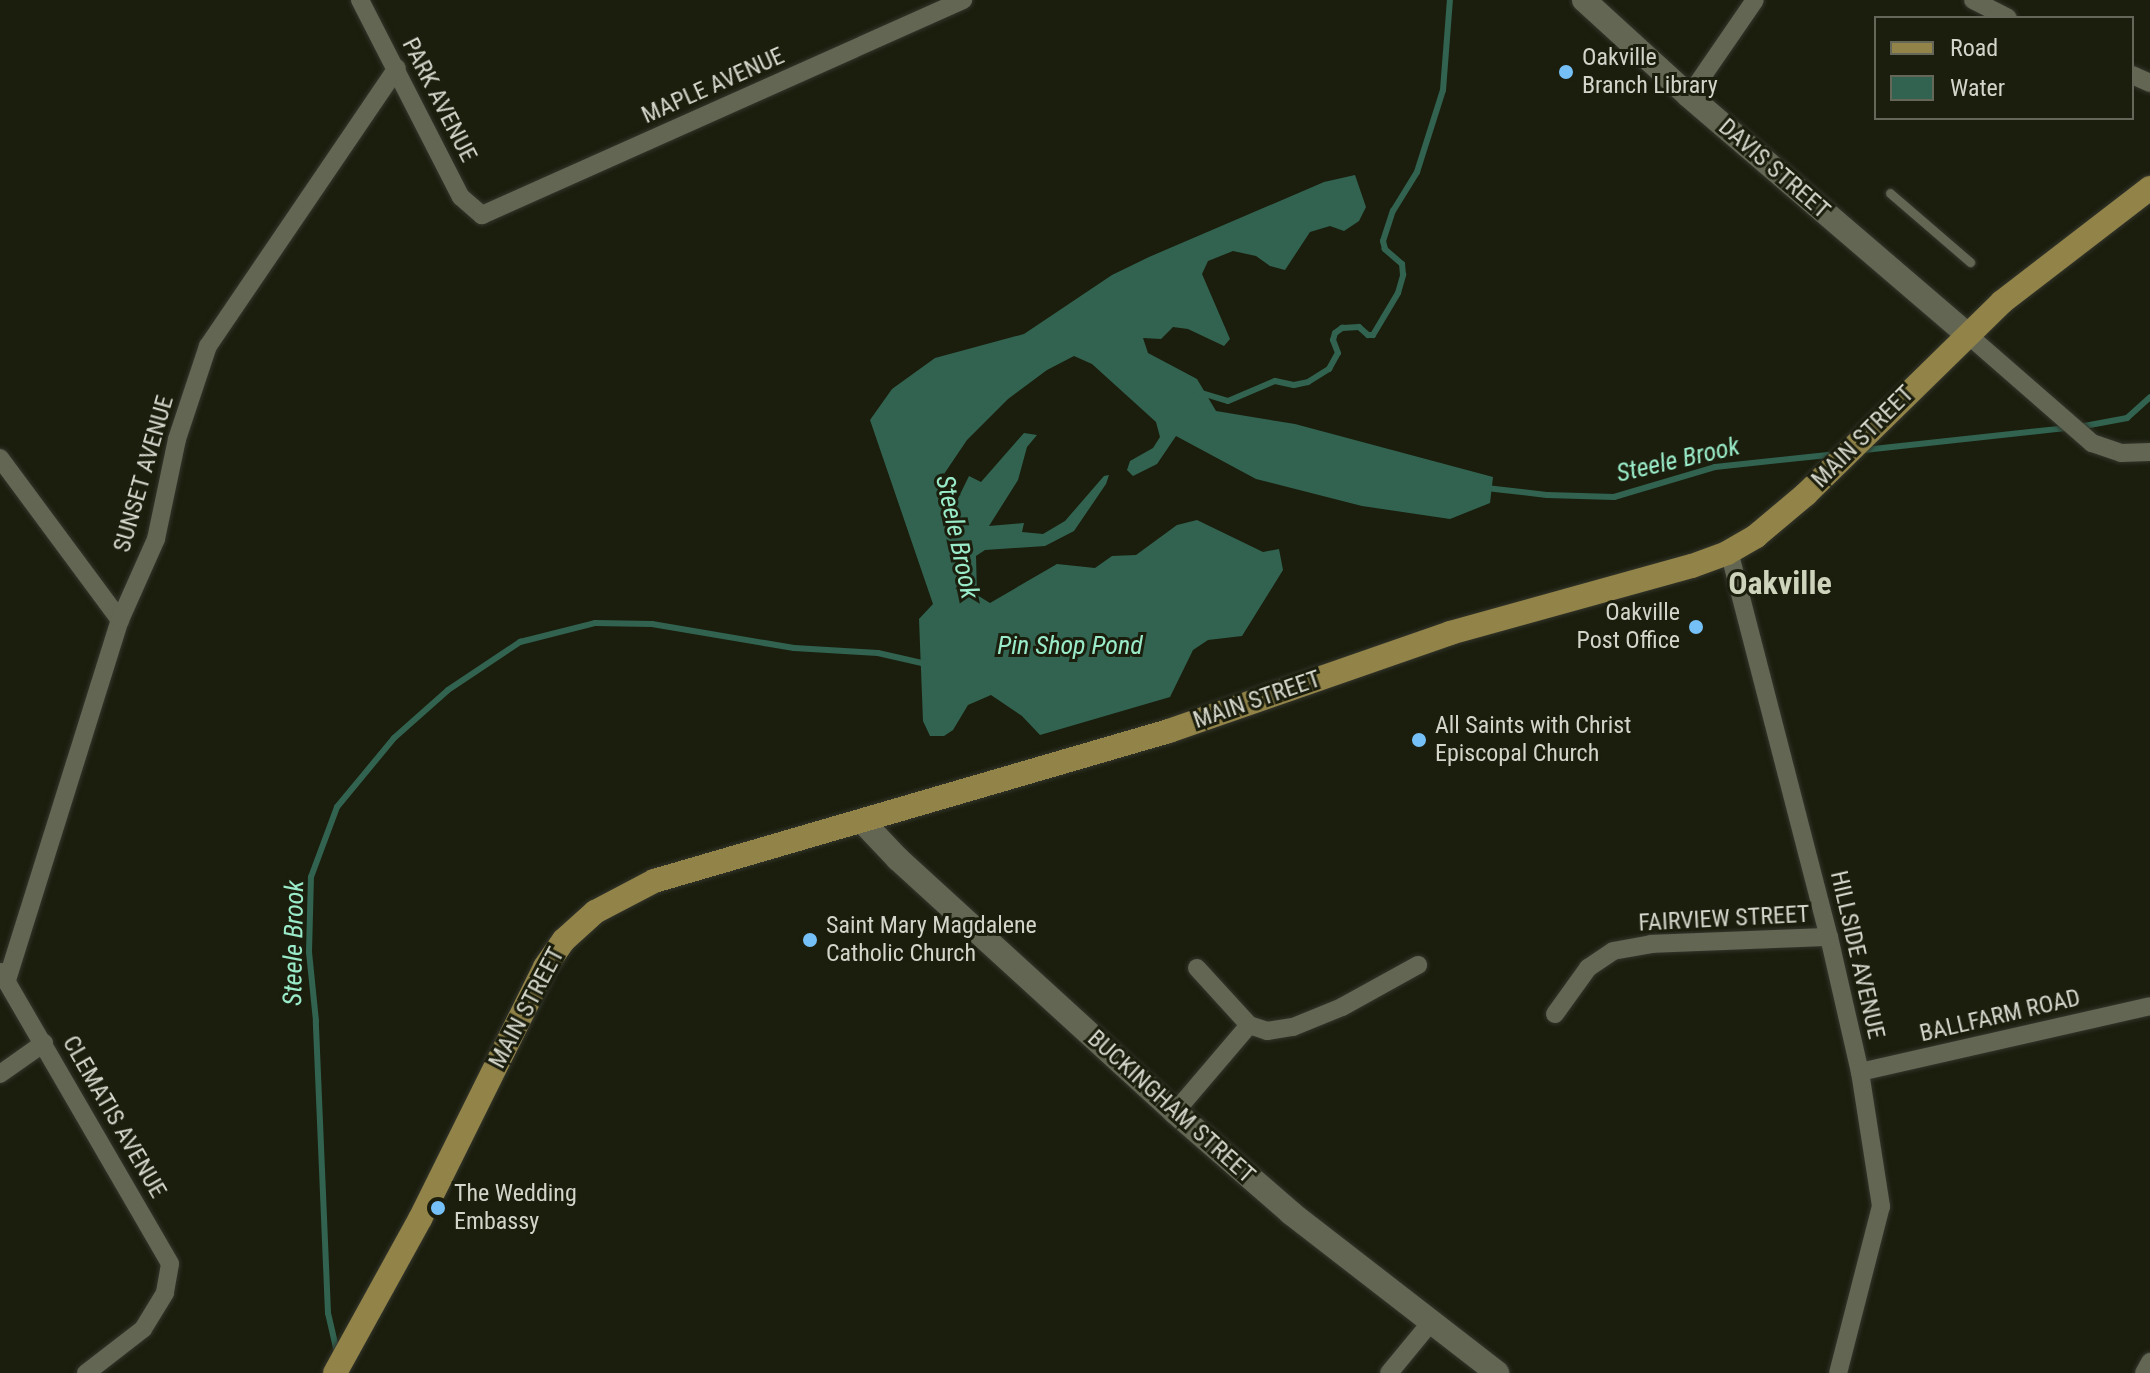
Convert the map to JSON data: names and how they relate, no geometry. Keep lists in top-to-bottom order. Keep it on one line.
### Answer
{"streets":{"main road":["DAVIS STREET","MAIN STREET","BUCKINGHAM STREET"],"street":["MAPLE AVENUE","PARK AVENUE","SUNSET AVENUE","FAIRVIEW STREET","HILLSIDE AVENUE","BALLFARM ROAD","CLEMATIS AVENUE"]},"crossings":[["MAPLE AVENUE","PARK AVENUE"],["PARK AVENUE","SUNSET AVENUE"],["DAVIS STREET","MAIN STREET"],["MAIN STREET","HILLSIDE AVENUE"],["MAIN STREET","BUCKINGHAM STREET"],["SUNSET AVENUE","CLEMATIS AVENUE"],["FAIRVIEW STREET","HILLSIDE AVENUE"],["HILLSIDE AVENUE","BALLFARM ROAD"]],"districts":["Oakville"],"water":["Steele Brook","Pin Shop Pond"],"places":["Oakville Branch Library","Oakville Post Office","All Saints with Christ Episcopal Church","Saint Mary Magdalene Catholic Church","The Wedding Embassy"],"legend":["Road","Water"]}
